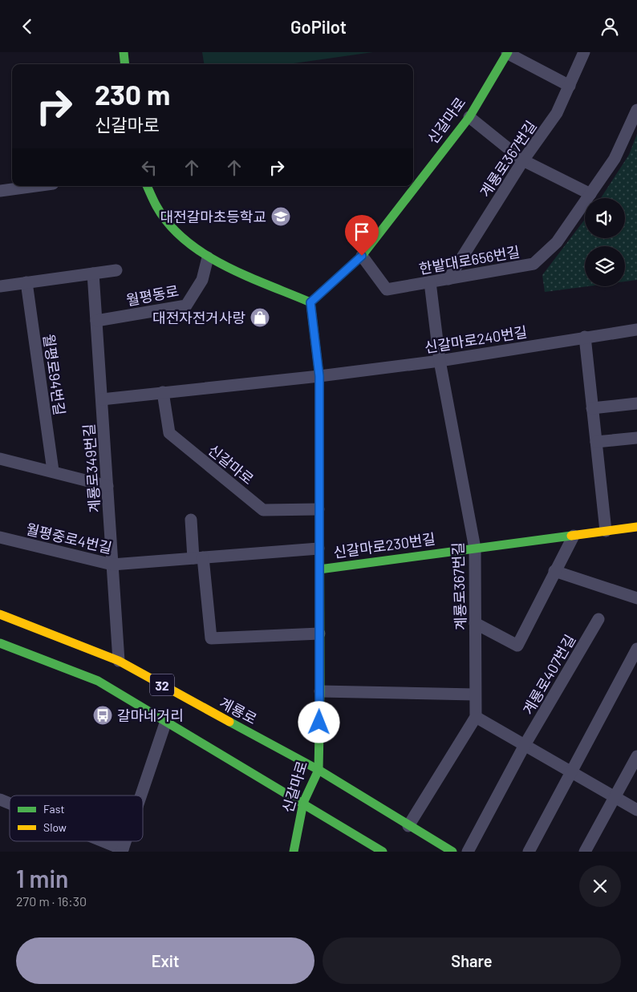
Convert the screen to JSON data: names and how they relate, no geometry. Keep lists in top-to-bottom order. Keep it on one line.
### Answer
{"streets":{"street":["신갈마로","계룡로367번길","한밭대로656번길","월평동로","신갈마로240번길","월평로94번길","계룡로349번길","월평중로4번길","신갈마로230번길","계룡로407번길","32","계룡로"]},"crossings":[["신갈마로","한밭대로656번길"],["신갈마로","신갈마로240번길"],["신갈마로","월평중로4번길"],["신갈마로","신갈마로230번길"],["신갈마로","32"],["신갈마로","계룡로"],["계룡로367번길","한밭대로656번길"],["계룡로367번길","신갈마로240번길"],["계룡로367번길","신갈마로230번길"],["월평동로","계룡로349번길"],["계룡로349번길","월평중로4번길"],["계룡로349번길","계룡로"]],"places":{"school or university":["대전갈마초등학교"],"shop":["대전자전거사랑"],"bus stop":["갈마네거리"]},"legend":["Fast","Slow"],"page":{"header":"GoPilot","turn":["230 m","신갈마로"],"heading":["1 min","270 m · 16:30"],"buttons":["Exit","Share"]}}
